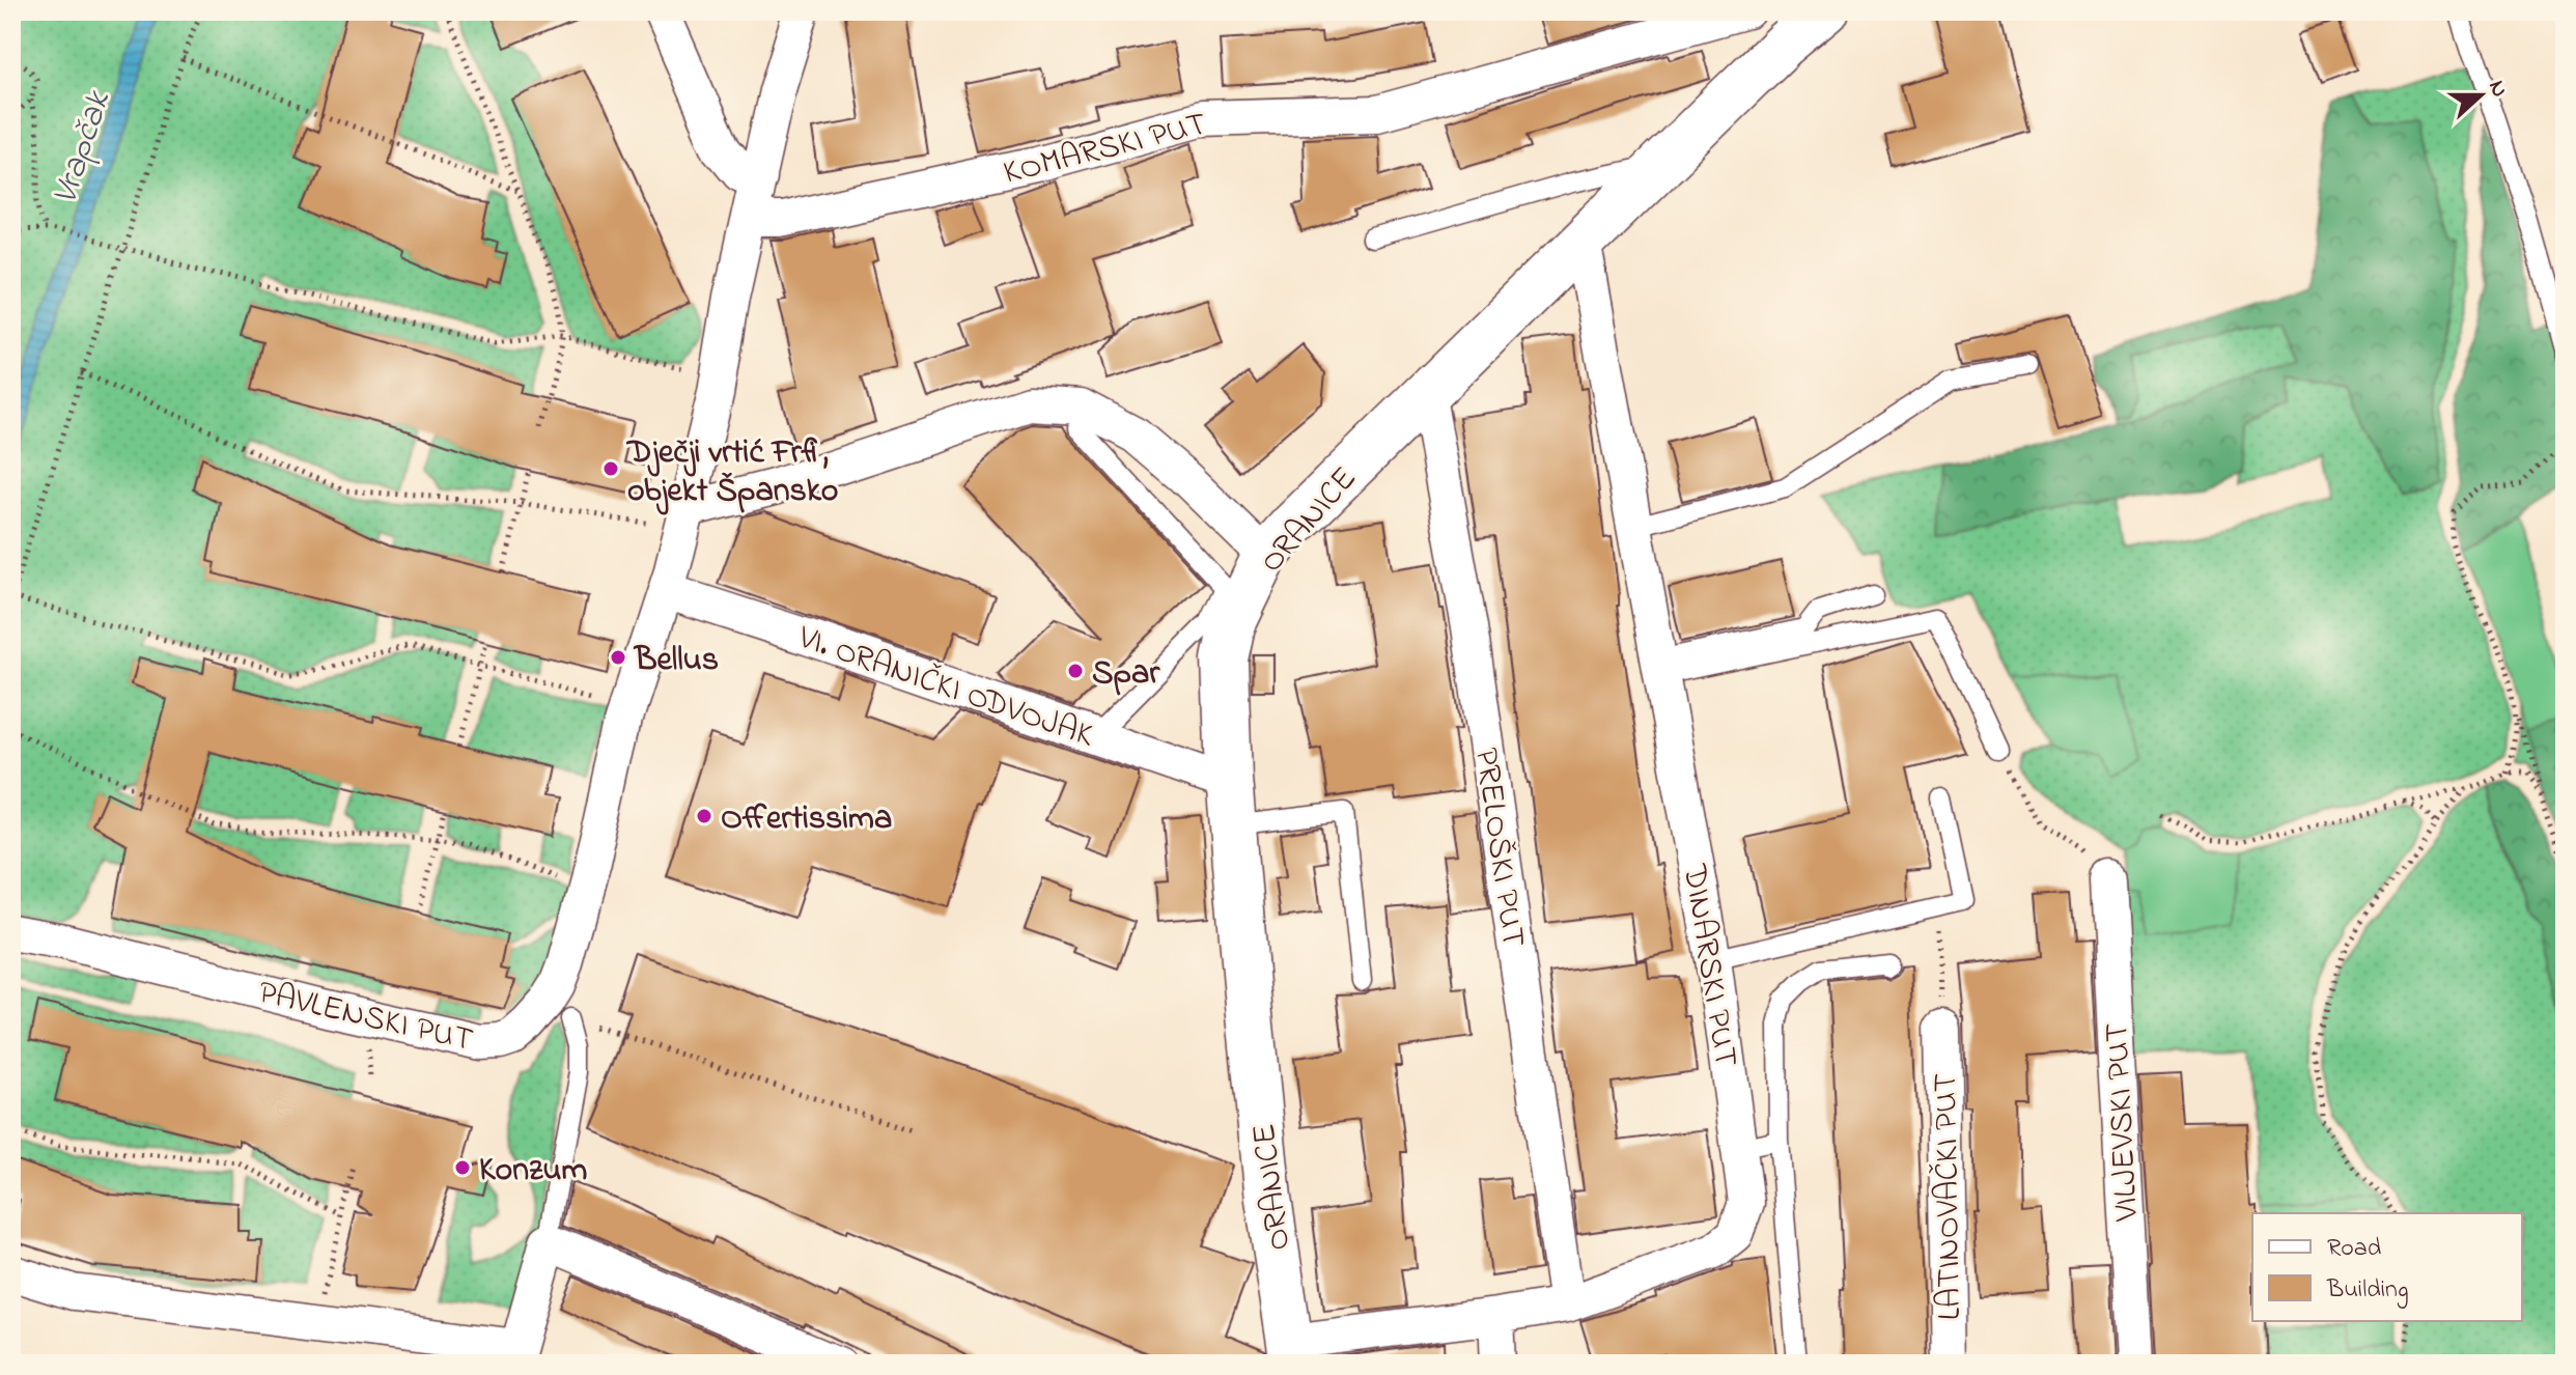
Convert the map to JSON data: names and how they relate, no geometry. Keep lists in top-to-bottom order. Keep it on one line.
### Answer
{"streets":{"main road":["ORANICE"],"street":["KOMARSKI PUT","VI. ORANIČKI ODVOJAK","PRELOŠKI PUT","DINARSKI PUT","PAVLENSKI PUT","VILJEVSKI PUT","LATINOVAČKI PUT"]},"crossings":[["KOMARSKI PUT","PAVLENSKI PUT"],["ORANICE","VI. ORANIČKI ODVOJAK"],["ORANICE","PRELOŠKI PUT"],["ORANICE","DINARSKI PUT"],["VI. ORANIČKI ODVOJAK","PAVLENSKI PUT"],["PRELOŠKI PUT","DINARSKI PUT"]],"water":["Vrapčak"],"places":["Dječji vrtić Frfi, objekt Špansko","Bellus","Spar","Offertissima","Konzum"],"legend":["Road","Building"],"north":"right"}
